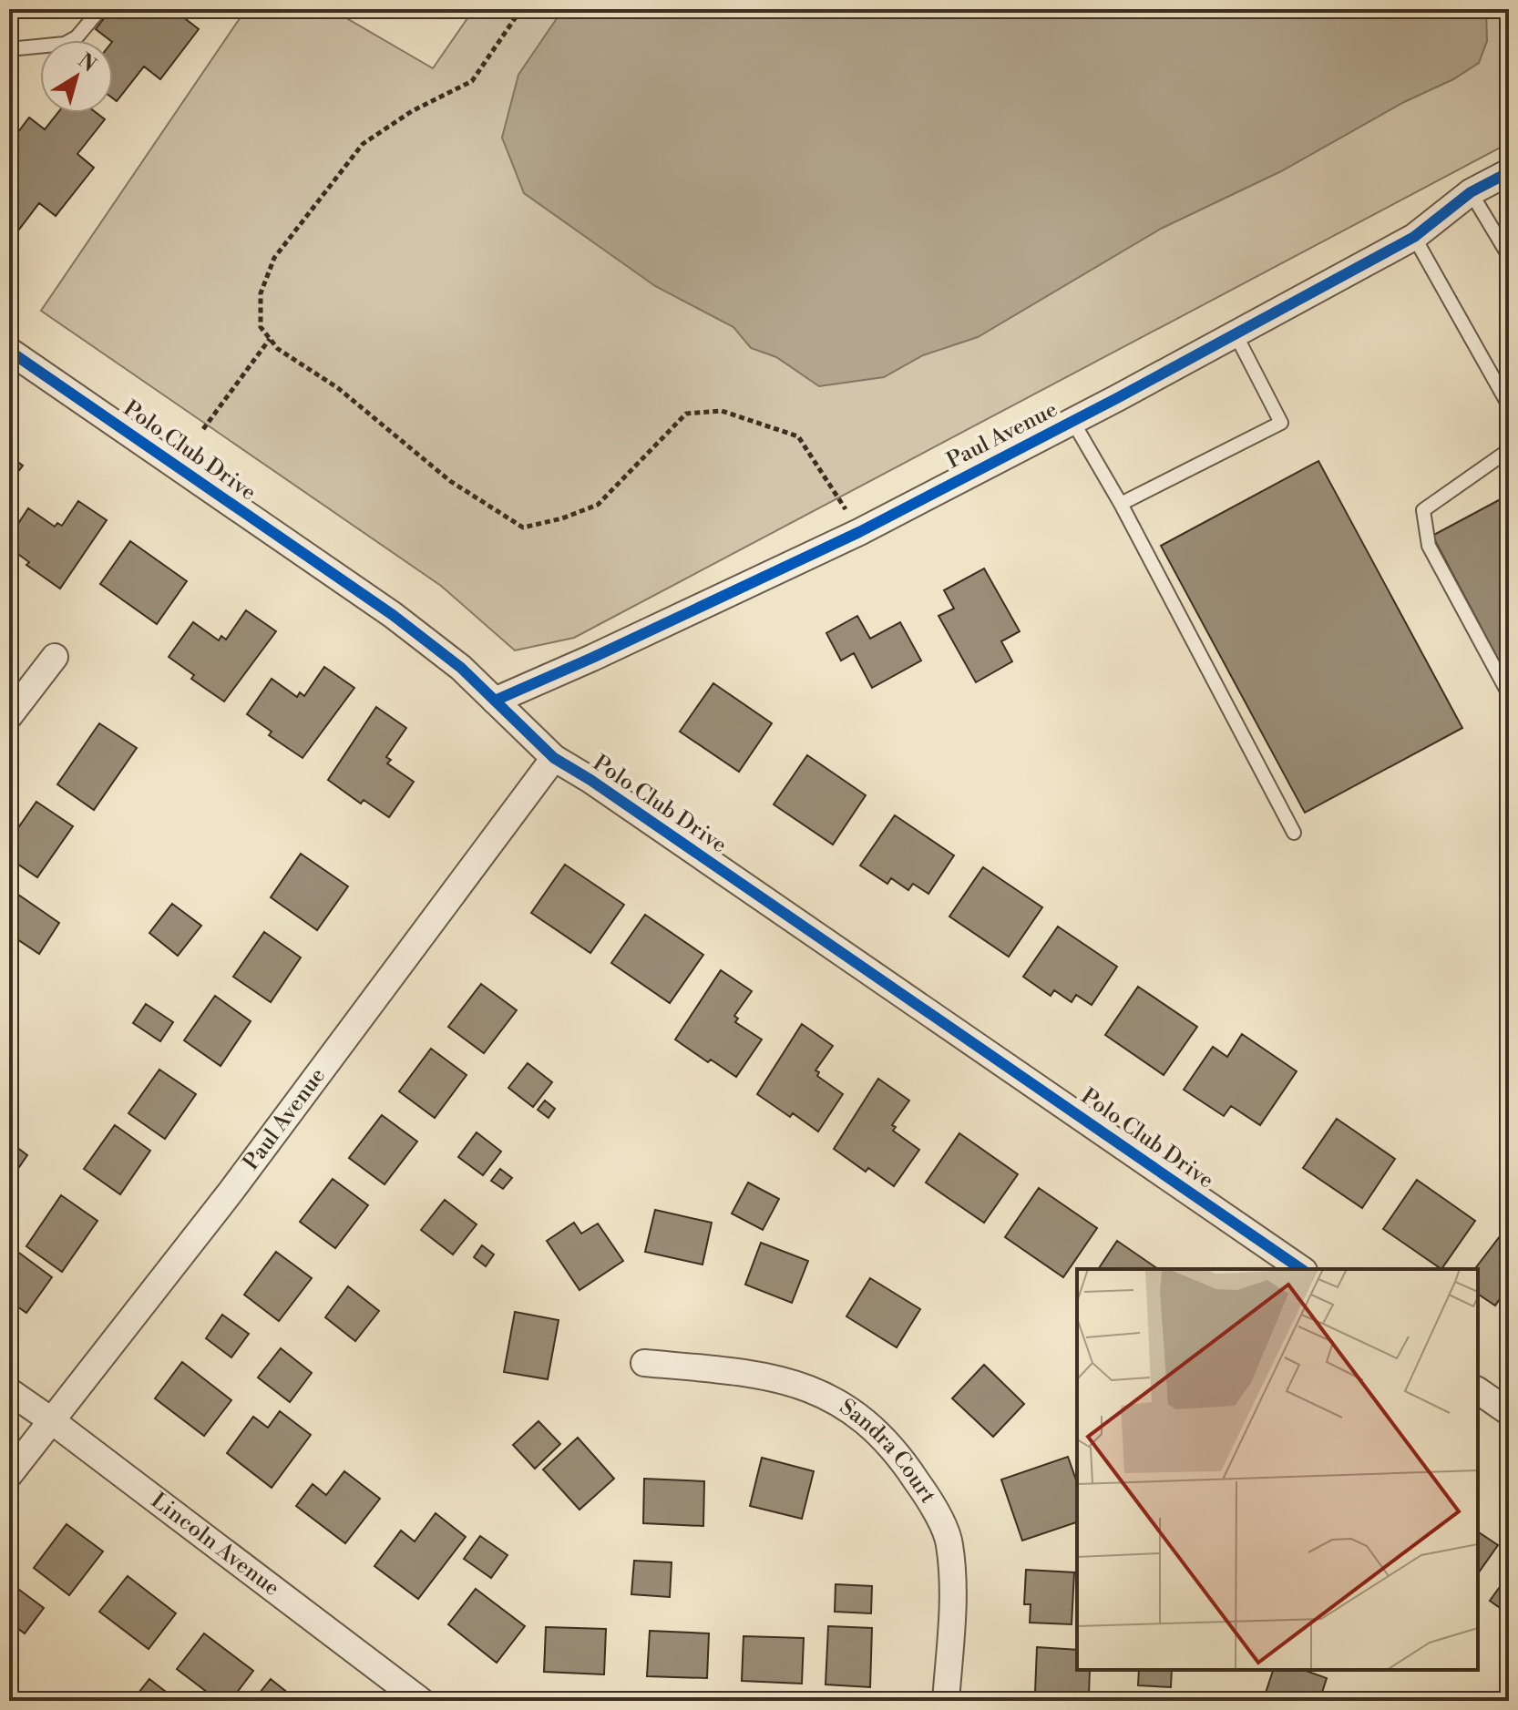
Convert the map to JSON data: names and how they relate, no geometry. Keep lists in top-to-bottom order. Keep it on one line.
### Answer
{"streets":{"street":["Paul Avenue","Polo Club Drive","Sandra Court","Lincoln Avenue"]},"crossings":[["Paul Avenue","Polo Club Drive"],["Paul Avenue","Lincoln Avenue"]],"north":"top right"}
